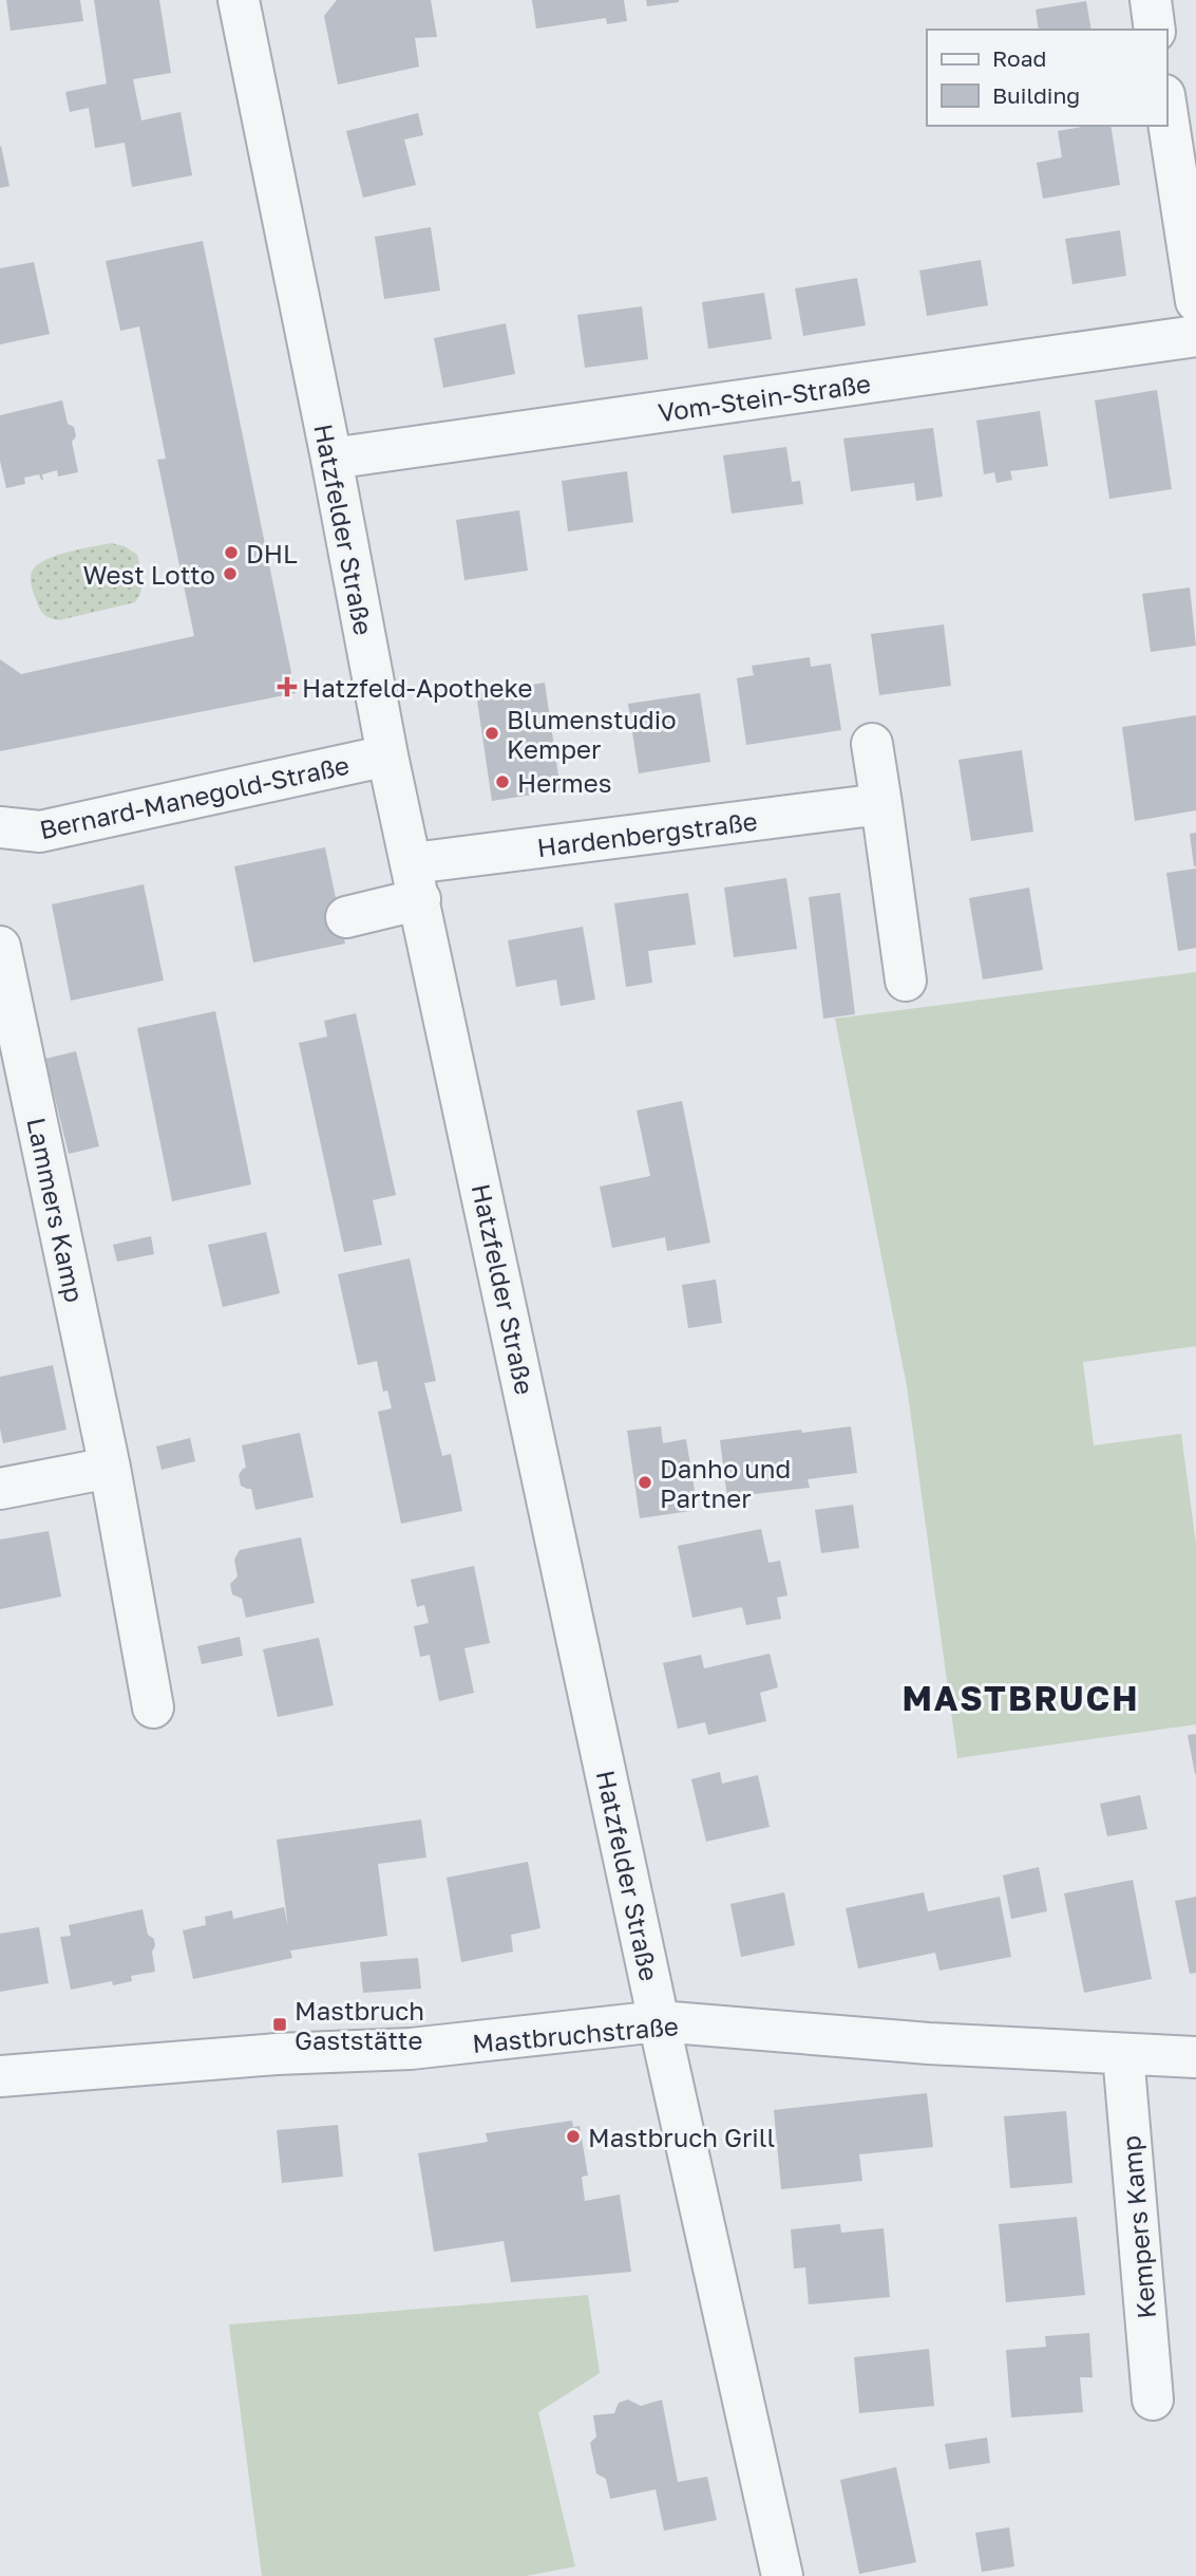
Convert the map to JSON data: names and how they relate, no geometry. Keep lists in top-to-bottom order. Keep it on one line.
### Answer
{"streets":{"street":["Vom-Stein-Straße","Hatzfelder Straße","Bernard-Manegold-Straße","Hardenbergstraße","Lammers Kamp","Mastbruchstraße","Kempers Kamp"]},"crossings":[["Vom-Stein-Straße","Hatzfelder Straße"],["Hatzfelder Straße","Bernard-Manegold-Straße"],["Hatzfelder Straße","Hardenbergstraße"],["Hatzfelder Straße","Mastbruchstraße"],["Mastbruchstraße","Kempers Kamp"]],"districts":["MASTBRUCH"],"places":{"other":["DHL","West Lotto","Blumenstudio Kemper","Hermes","Danho und Partner","Mastbruch Grill"],"health":["Hatzfeld-Apotheke"],"transit":["Mastbruch Gaststätte"]},"legend":["Road","Building"]}
